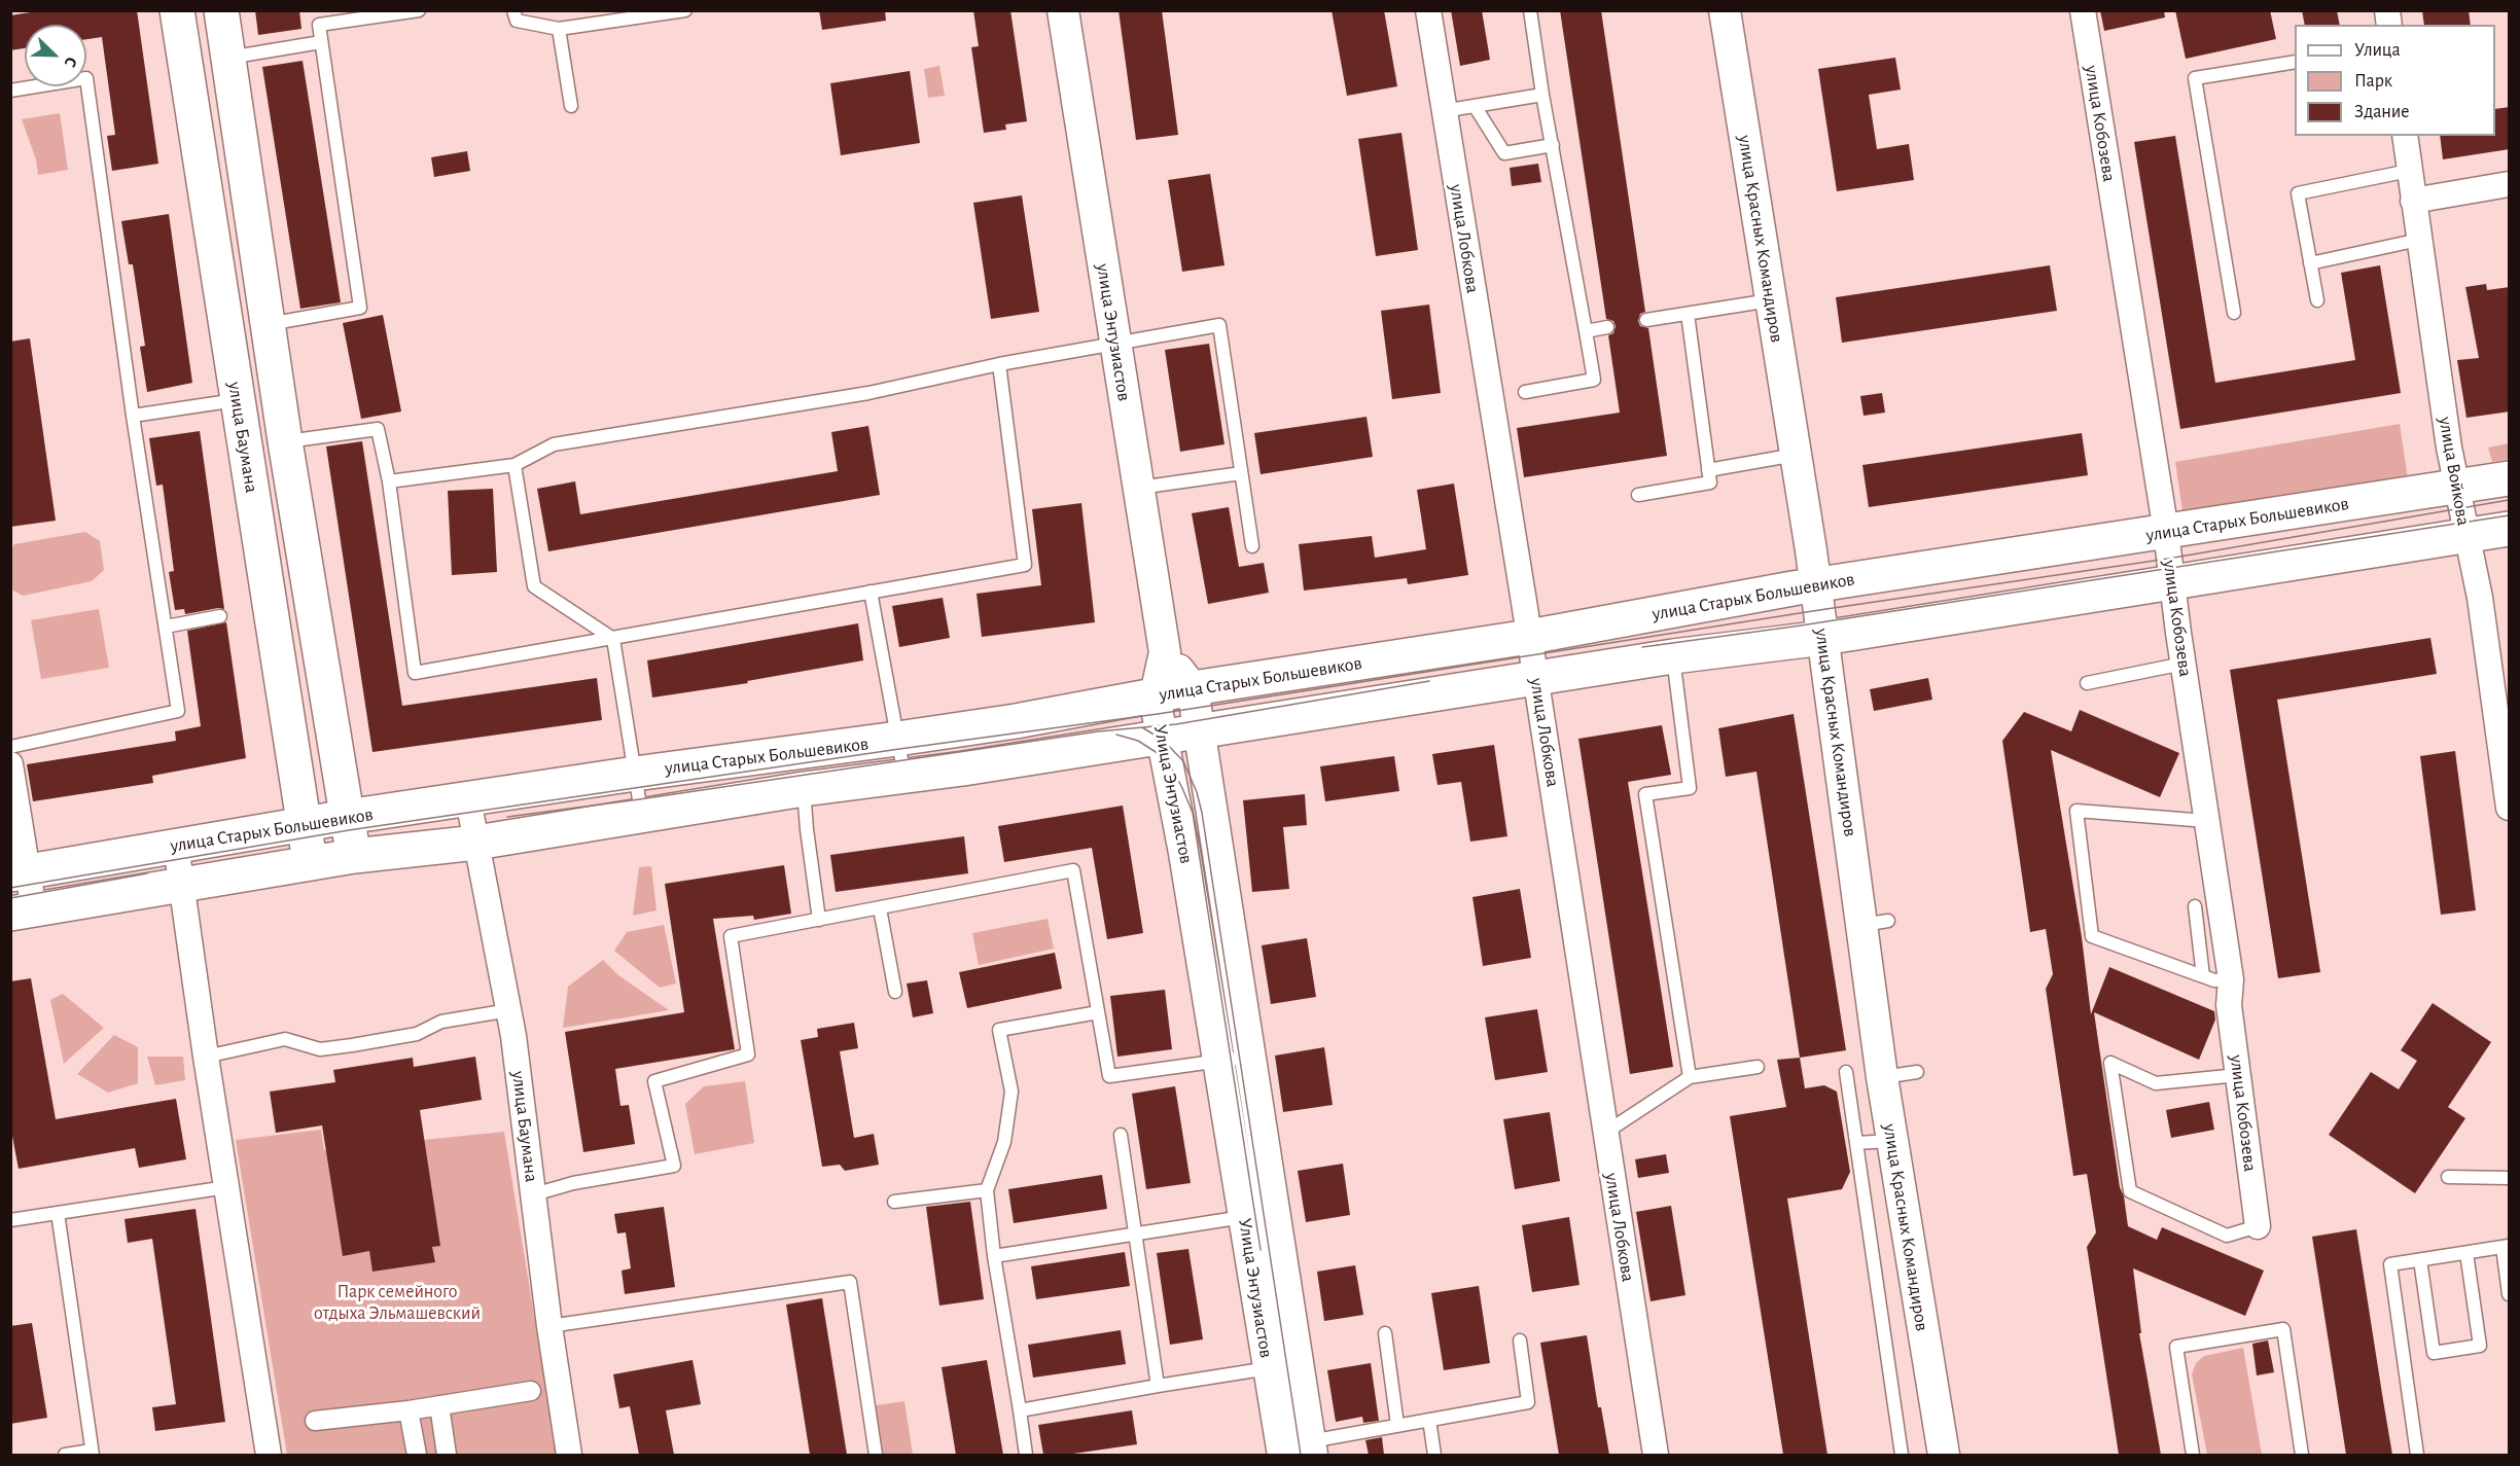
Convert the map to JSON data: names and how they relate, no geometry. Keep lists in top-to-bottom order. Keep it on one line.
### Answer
{"streets":{"main road":["улица Баумана","улица Старых Большевиков"],"street":["улица Кобозева","улица Лобкова","улица Красных Командиров","улица Энтузиастов","улица Войкова","Улица Энтузиастов"]},"crossings":[["улица Кобозева","улица Старых Большевиков"],["улица Лобкова","улица Старых Большевиков"],["улица Красных Командиров","улица Старых Большевиков"],["улица Энтузиастов","Улица Энтузиастов"],["улица Баумана","улица Старых Большевиков"],["улица Войкова","улица Старых Большевиков"],["улица Старых Большевиков","Улица Энтузиастов"]],"parks":["Парк семейного отдыха Эльмашевский"],"legend":["Улица","Парк","Здание"],"north":"bottom right"}
